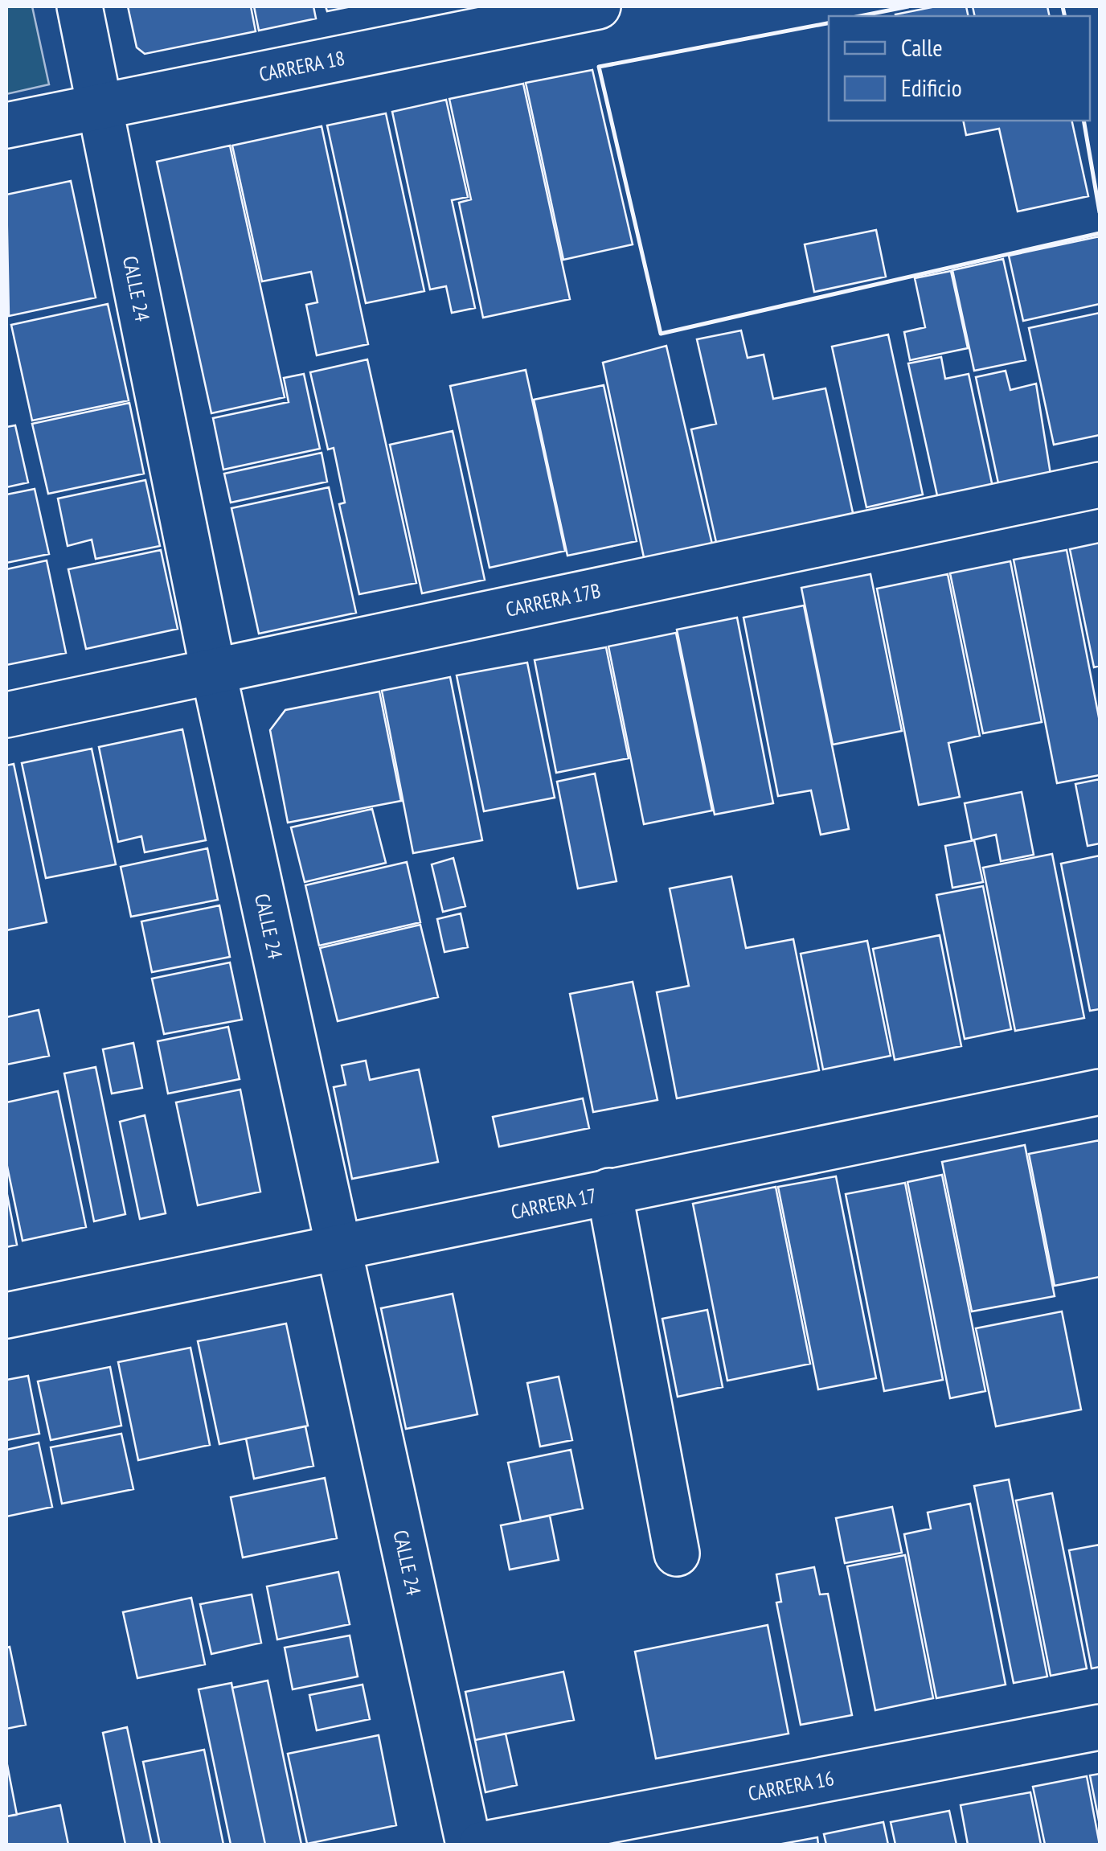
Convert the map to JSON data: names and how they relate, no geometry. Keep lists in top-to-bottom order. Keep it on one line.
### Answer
{"streets":{"street":["CARRERA 18","CALLE 24","CARRERA 17B","CARRERA 17","CARRERA 16"]},"crossings":[["CARRERA 18","CALLE 24"],["CALLE 24","CARRERA 17B"],["CALLE 24","CARRERA 17"]],"legend":["Calle","Edificio"]}
